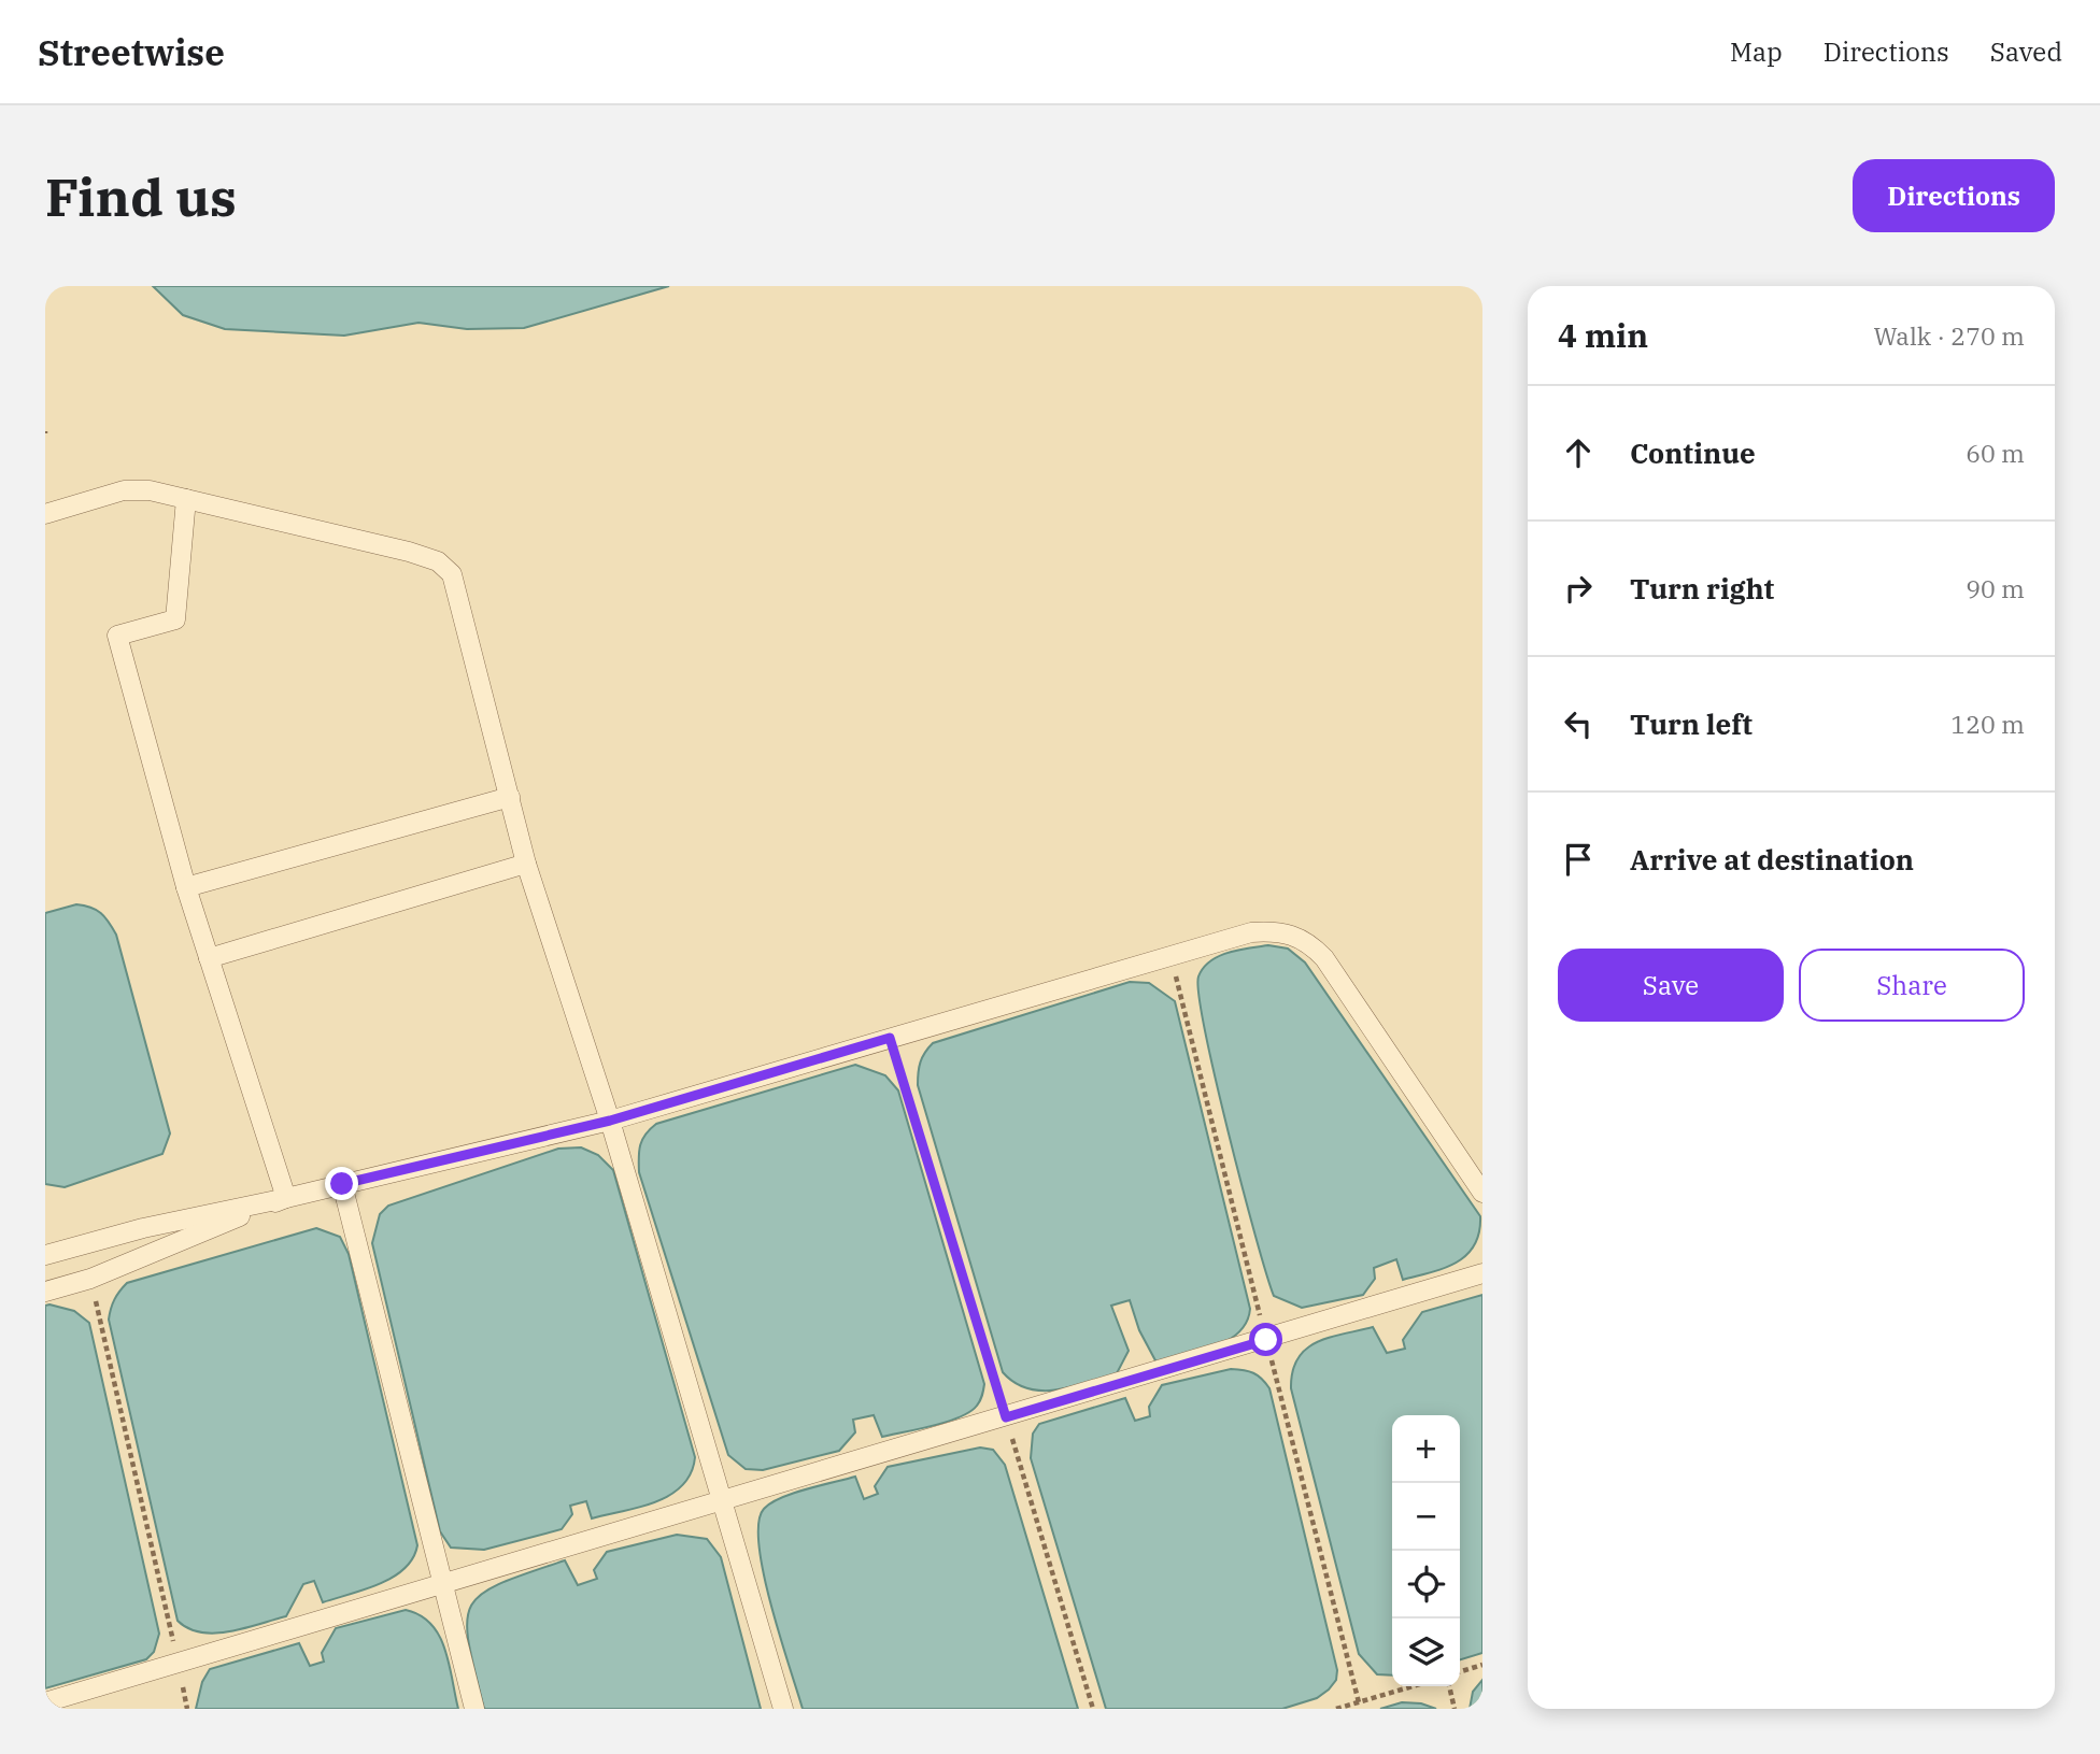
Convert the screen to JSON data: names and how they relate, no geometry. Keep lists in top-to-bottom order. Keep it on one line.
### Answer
{"page":{"header":"Streetwise","nav":["Map","Directions","Saved"],"buttons":["Directions",["Save","Share"]],"title":"Find us","heading":["4 min","Walk · 270 m"],"list":[["Continue","60 m"],["Turn right","90 m"],["Turn left","120 m"],"Arrive at destination"],"map_buttons":["+","−"]}}
